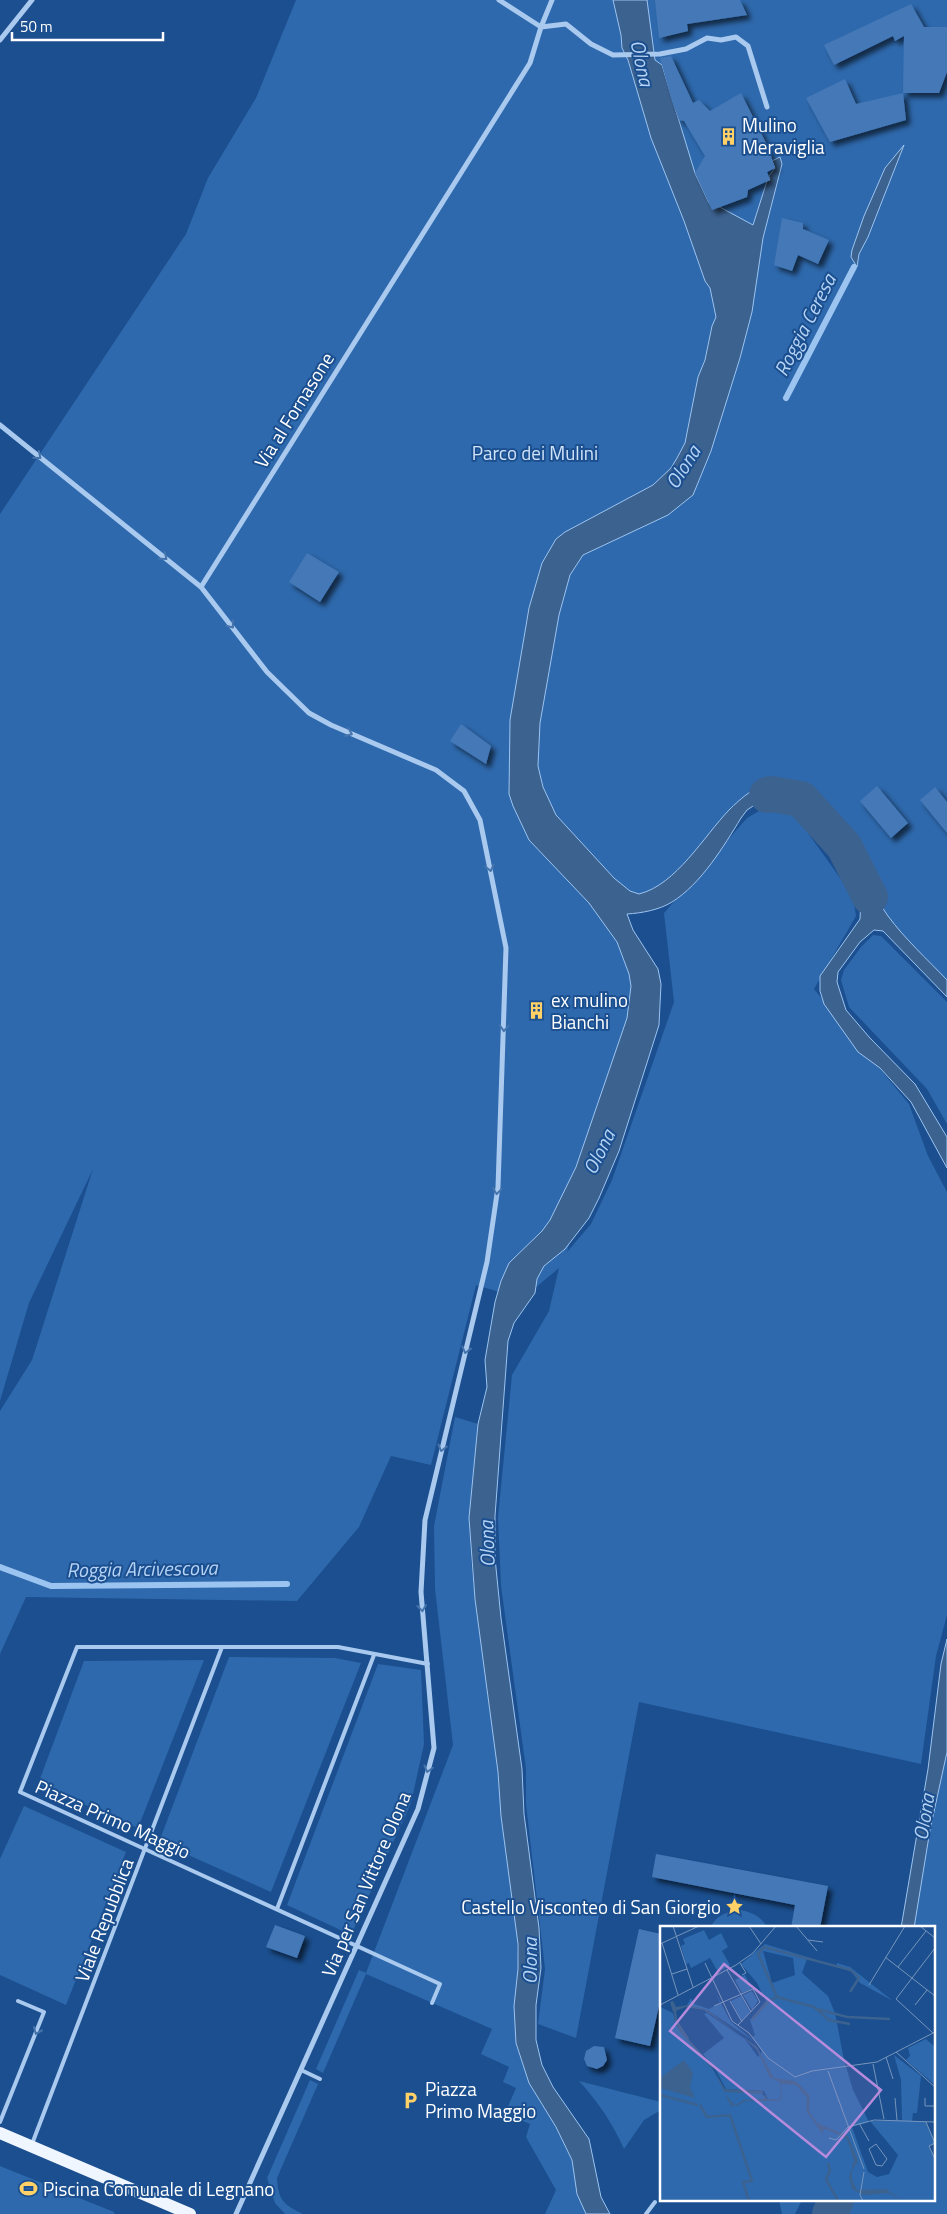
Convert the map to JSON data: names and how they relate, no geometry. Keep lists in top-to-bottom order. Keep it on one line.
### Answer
{"streets":{"street":["Via al Fornasone","Via per San Vittore Olona"],"lane":["Piazza Primo Maggio","Viale Repubblica"]},"crossings":[["Via al Fornasone","Via per San Vittore Olona"],["Piazza Primo Maggio","Via per San Vittore Olona"],["Piazza Primo Maggio","Viale Repubblica"]],"one_way":["Via per San Vittore Olona"],"water":["Olona","Roggia Ceresa","Roggia Arcivescova"],"parks":["Parco dei Mulini"],"places":{"building":["Mulino Meraviglia","ex mulino Bianchi"],"place":["Castello Visconteo di San Giorgio"],"parking":["Piazza Primo Maggio"],"sports":["Piscina Comunale di Legnano"]},"scale_bar":"50 m"}
